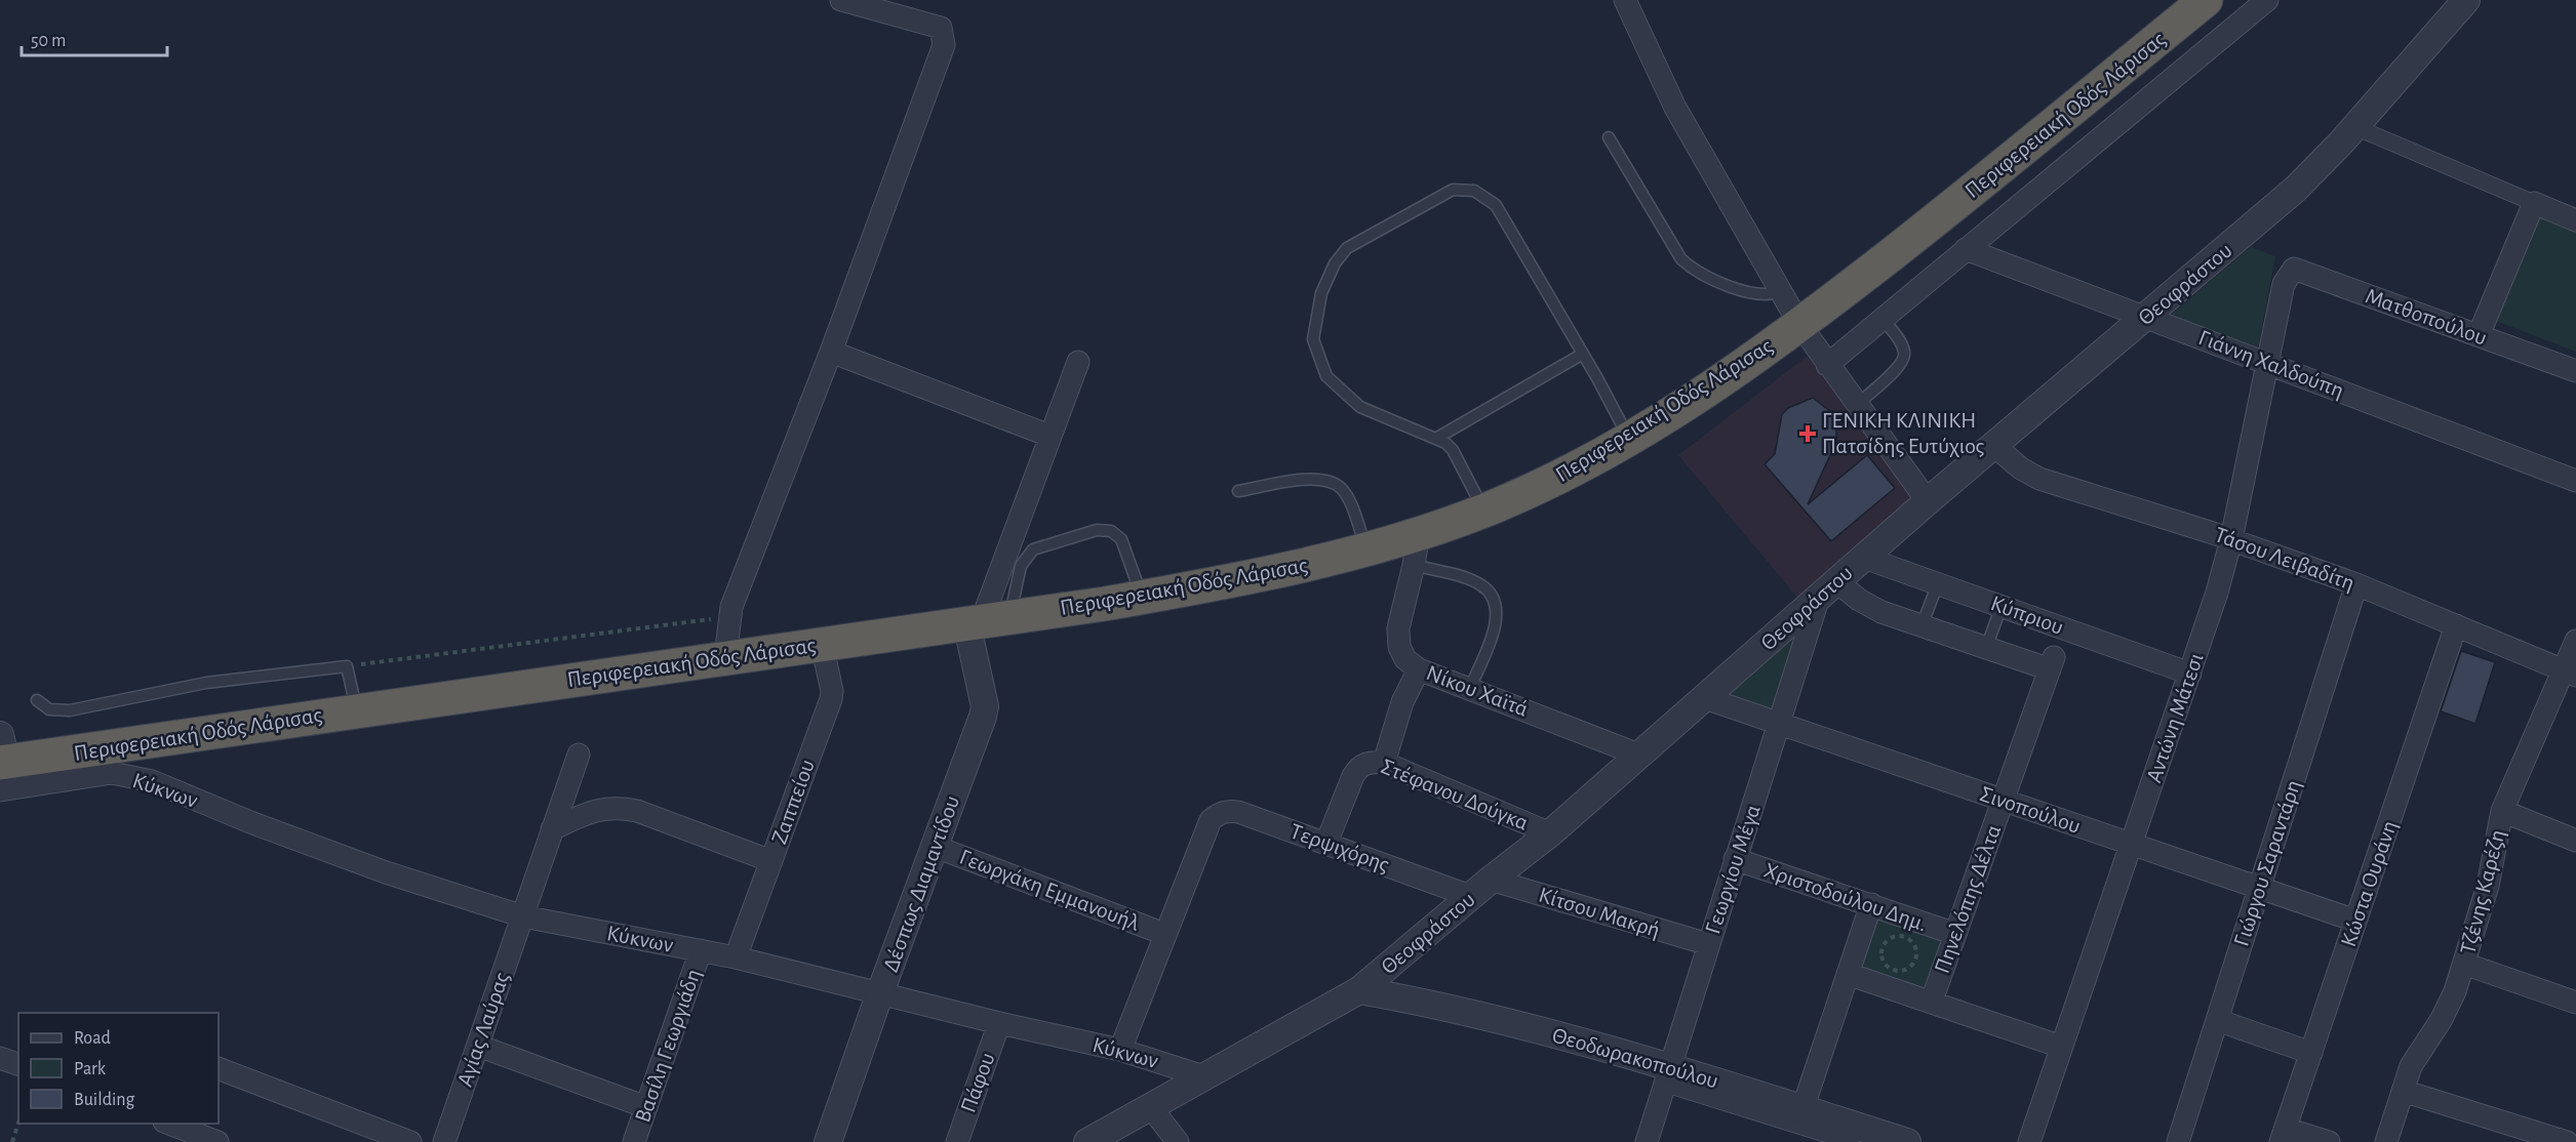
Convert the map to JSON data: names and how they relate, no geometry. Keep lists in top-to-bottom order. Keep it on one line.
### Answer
{"streets":{"highway":["Περιφερειακή Οδός Λάρισας"],"street":["Θεοφράστου","Ματθοπούλου","Γιάννη Χαλδούπη","Τάσου Λειβαδίτη","Κύπριου","Νίκου Χαϊτά","Αντώνη Μάτεσι","Κύκνων","Στέφανου Δούγκα","Ζαππείου","Σινοπούλου","Τερψιχόρης","Γιώργου Σαραντάρη","Γεωργίου Μέγα","Δέσπως Διαμαντίδου","Κώστα Ουράνη","Γεωργάκη Εμμανουήλ","Τζένης Καρέζη","Χριστοδούλου Δημ.","Πηνελόπης Δέλτα","Κίτσου Μακρή","Αγίας Λαύρας","Βασίλη Γεωργιάδη","Θεοδωρακοπούλου","Πάφου"]},"crossings":[["Περιφερειακή Οδός Λάρισας","Νίκου Χαϊτά"],["Περιφερειακή Οδός Λάρισας","Κύκνων"],["Περιφερειακή Οδός Λάρισας","Ζαππείου"],["Περιφερειακή Οδός Λάρισας","Δέσπως Διαμαντίδου"],["Θεοφράστου","Γιάννη Χαλδούπη"],["Θεοφράστου","Τάσου Λειβαδίτη"],["Θεοφράστου","Κύπριου"],["Θεοφράστου","Νίκου Χαϊτά"],["Θεοφράστου","Κύκνων"],["Θεοφράστου","Στέφανου Δούγκα"],["Θεοφράστου","Σινοπούλου"],["Θεοφράστου","Τερψιχόρης"],["Θεοφράστου","Γεωργίου Μέγα"],["Θεοφράστου","Κίτσου Μακρή"],["Θεοφράστου","Θεοδωρακοπούλου"],["Ματθοπούλου","Αντώνη Μάτεσι"],["Γιάννη Χαλδούπη","Αντώνη Μάτεσι"],["Τάσου Λειβαδίτη","Αντώνη Μάτεσι"],["Τάσου Λειβαδίτη","Γιώργου Σαραντάρη"],["Τάσου Λειβαδίτη","Κώστα Ουράνη"],["Τάσου Λειβαδίτη","Τζένης Καρέζη"],["Κύπριου","Αντώνη Μάτεσι"],["Αντώνη Μάτεσι","Σινοπούλου"],["Κύκνων","Ζαππείου"],["Κύκνων","Δέσπως Διαμαντίδου"],["Κύκνων","Αγίας Λαύρας"],["Κύκνων","Βασίλη Γεωργιάδη"],["Κύκνων","Πάφου"],["Στέφανου Δούγκα","Τερψιχόρης"],["Σινοπούλου","Γιώργου Σαραντάρη"],["Σινοπούλου","Γεωργίου Μέγα"],["Σινοπούλου","Κώστα Ουράνη"],["Σινοπούλου","Πηνελόπης Δέλτα"],["Τερψιχόρης","Γεωργάκη Εμμανουήλ"],["Τερψιχόρης","Κίτσου Μακρή"],["Γεωργίου Μέγα","Χριστοδούλου Δημ."],["Γεωργίου Μέγα","Κίτσου Μακρή"],["Γεωργίου Μέγα","Θεοδωρακοπούλου"],["Δέσπως Διαμαντίδου","Γεωργάκη Εμμανουήλ"],["Χριστοδούλου Δημ.","Πηνελόπης Δέλτα"]],"places":{"health":["ΓΕΝΙΚΗ ΚΛΙΝΙΚΗ Πατσίδης Ευτύχιος"]},"legend":["Road","Park","Building"],"scale_bar":"50 m"}
